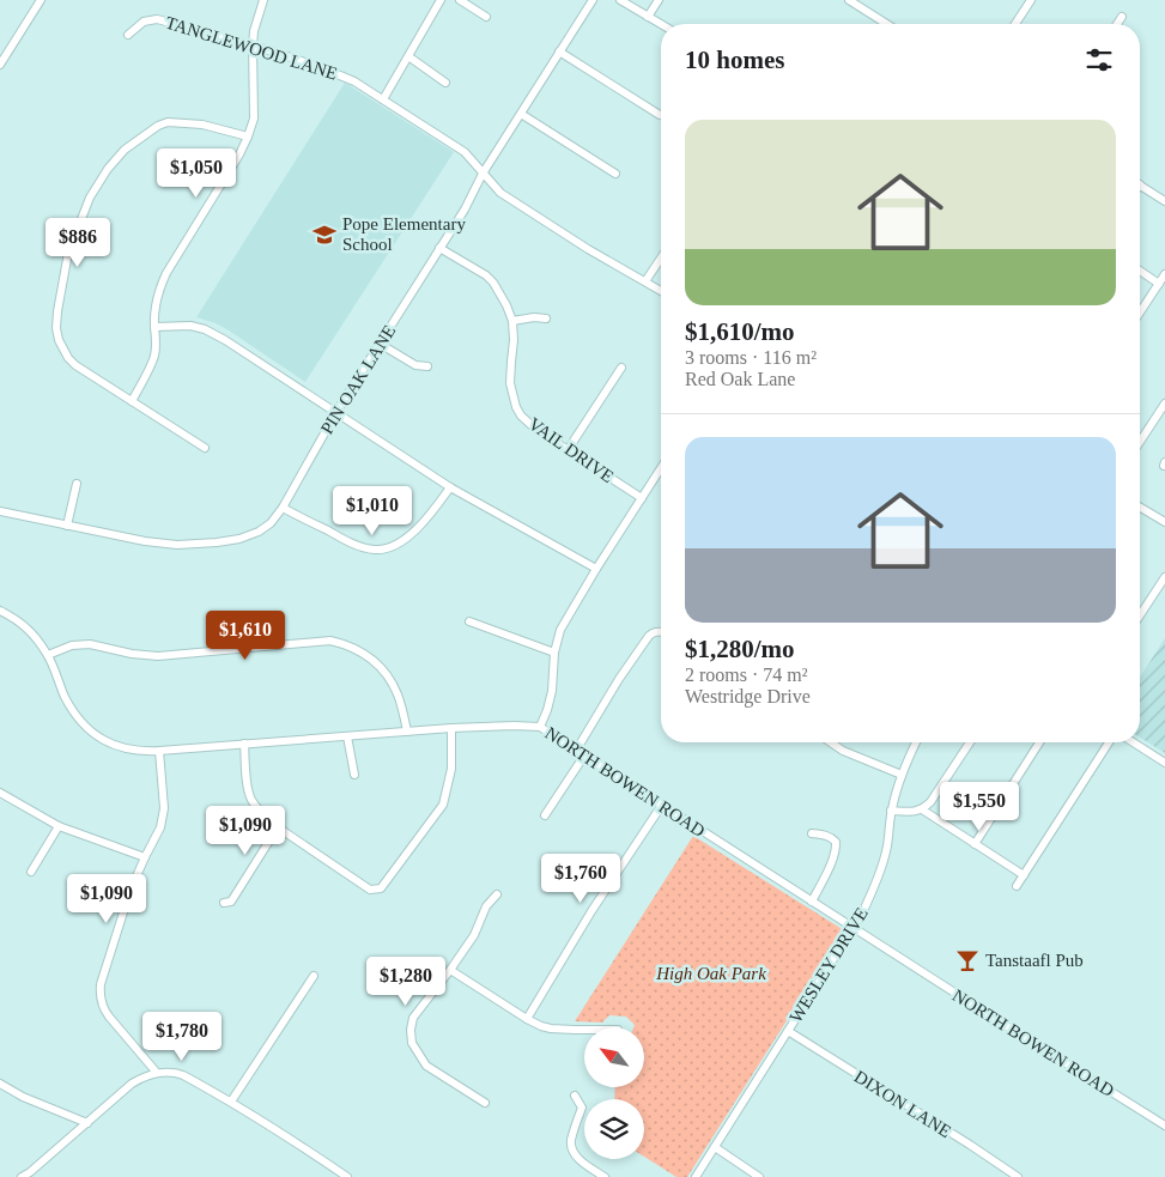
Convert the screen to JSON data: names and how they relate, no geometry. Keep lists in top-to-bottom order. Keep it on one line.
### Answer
{"streets":{"street":["TANGLEWOOD LANE","PIN OAK LANE","VAIL DRIVE","NORTH BOWEN ROAD","WESLEY DRIVE","DIXON LANE"]},"crossings":[["TANGLEWOOD LANE","PIN OAK LANE"],["PIN OAK LANE","VAIL DRIVE"],["NORTH BOWEN ROAD","WESLEY DRIVE"],["WESLEY DRIVE","DIXON LANE"]],"parks":["High Oak Park"],"places":{"school or university":["Pope Elementary School"],"bar":["Tanstaafl Pub"]},"north":"top left","page":{"heading":"10 homes","list":[{"name":"$1,610/mo","note":"3 rooms · 116 m² · Red Oak Lane"},{"name":"$1,280/mo","note":"2 rooms · 74 m² · Westridge Drive"}],"price":["$1,050","$886","$1,010","$1,610","$1,550","$1,090","$1,760","$1,090","$1,280","$1,780"]}}
